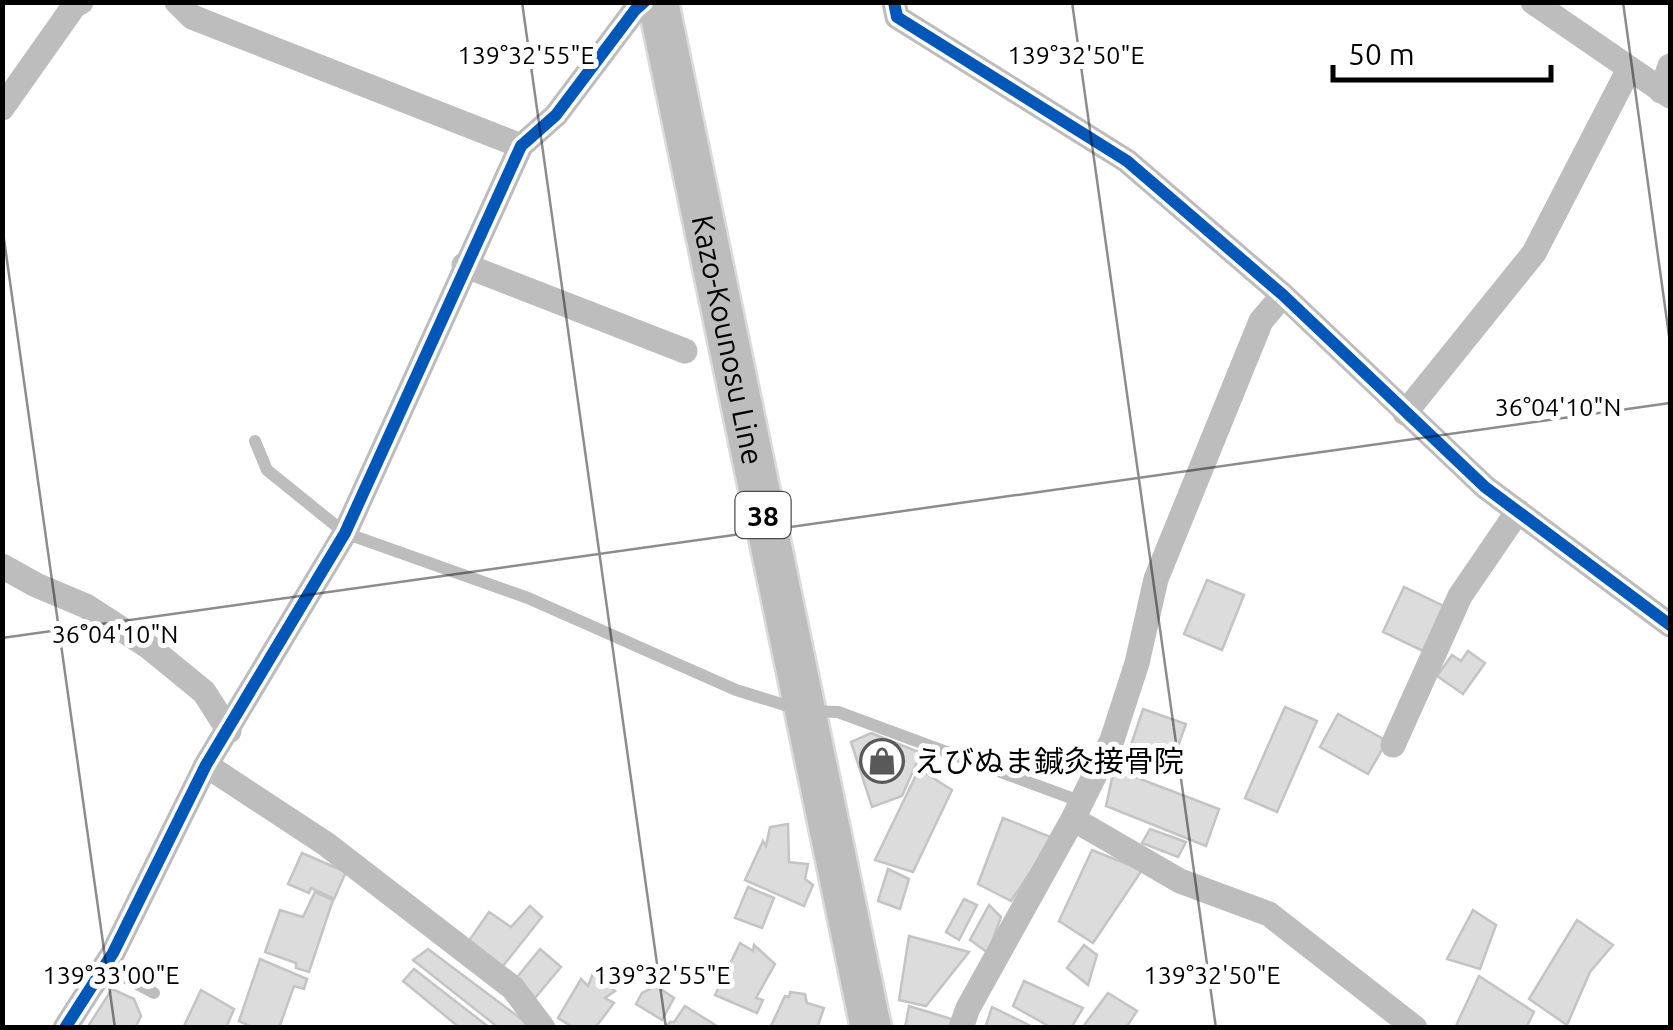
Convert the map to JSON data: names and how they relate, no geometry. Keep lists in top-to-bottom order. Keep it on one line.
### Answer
{"streets":{"main road":["Kazo-Kounosu Line","38"]},"places":{"shop":["えびぬま鍼灸接骨院"]},"scale_bar":"50 m","coordinates":["139°32'55\"E","139°32'50\"E","36°04'10\"N","139°33'00\"E"]}
